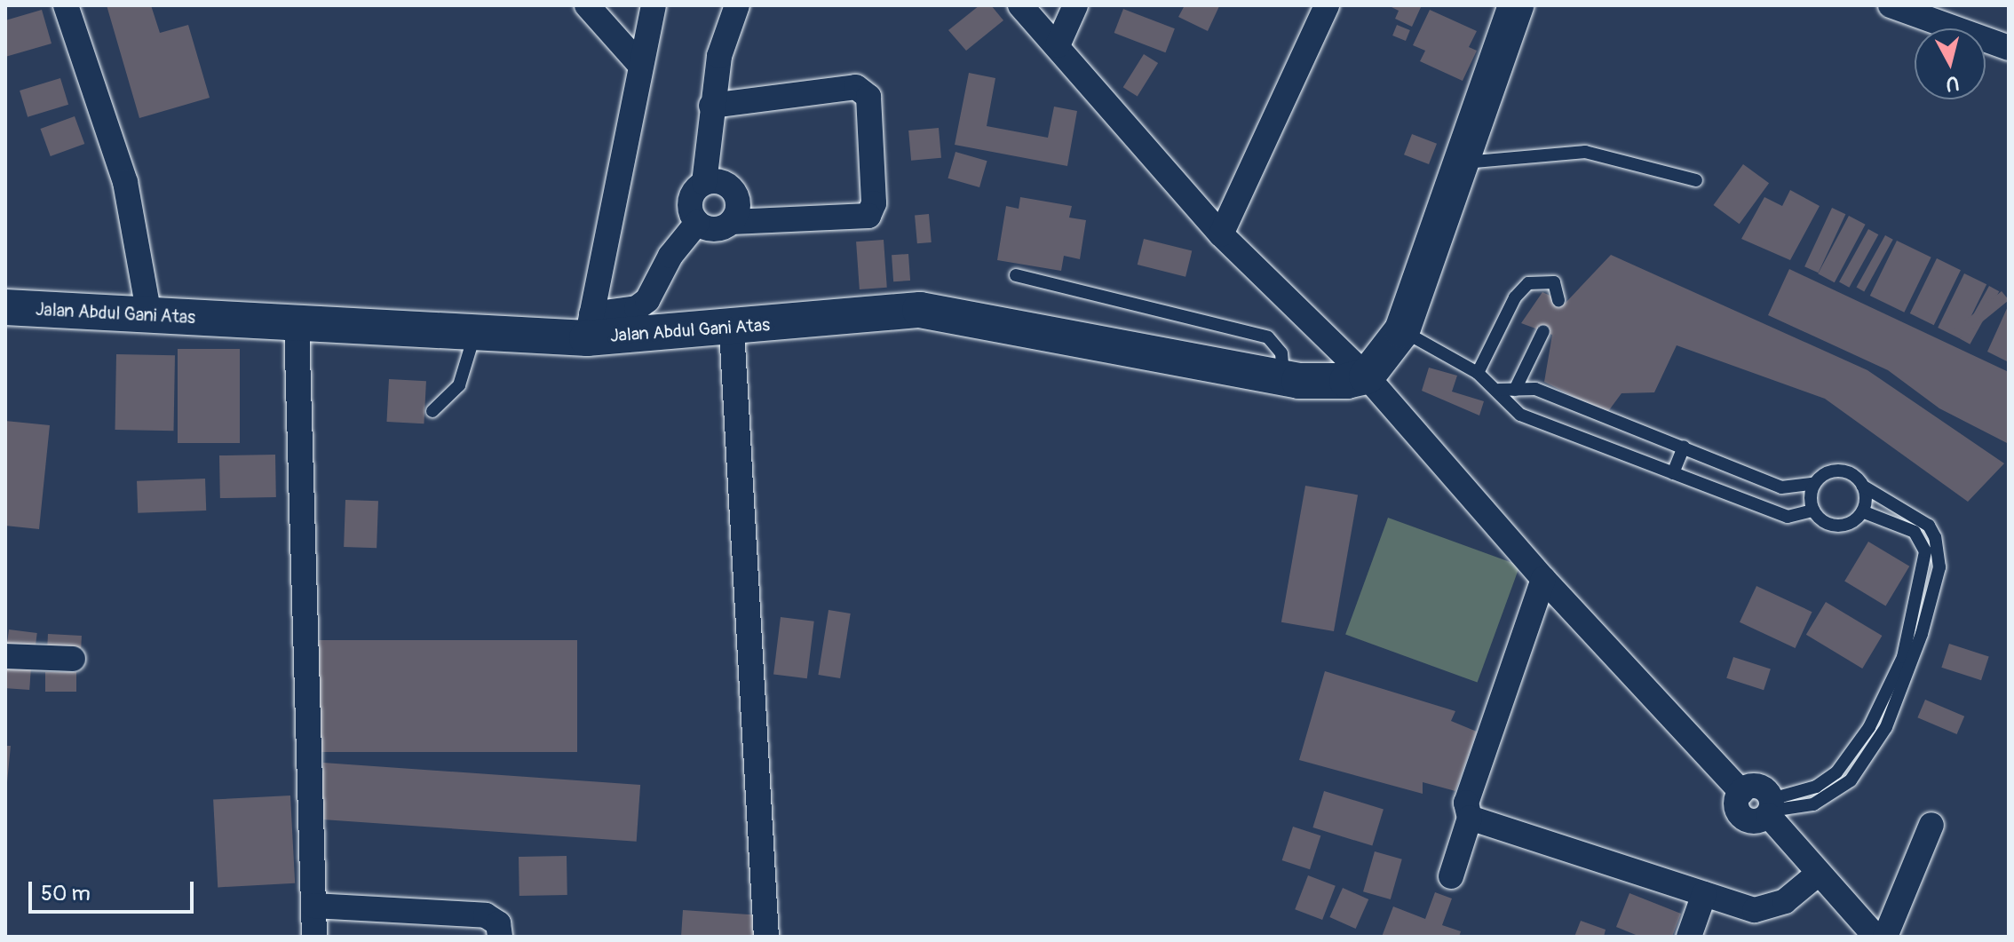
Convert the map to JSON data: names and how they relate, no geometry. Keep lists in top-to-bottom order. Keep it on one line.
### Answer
{"streets":{"street":["Jalan Abdul Gani Atas"]},"scale_bar":"50 m","north":"bottom"}
